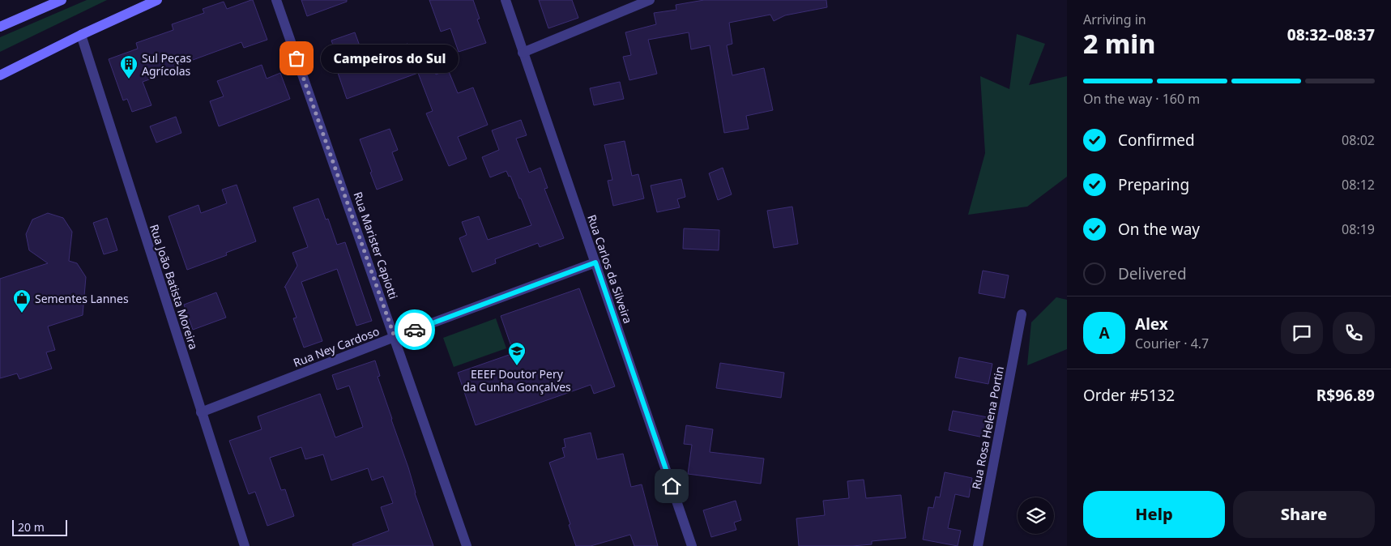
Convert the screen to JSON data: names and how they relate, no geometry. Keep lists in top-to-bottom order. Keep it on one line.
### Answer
{"streets":{"street":["Rua Marister Capiotti","Rua Carlos da Silveira","Rua João Batista Moreira","Rua Ney Cardoso","Rua Rosa Helena Portin"]},"crossings":[["Rua Marister Capiotti","Rua Ney Cardoso"],["Rua Carlos da Silveira","Rua Ney Cardoso"],["Rua João Batista Moreira","Rua Ney Cardoso"]],"places":{"other":["Campeiros do Sul"],"building":["Sul Peças Agrícolas"],"shop":["Sementes Lannes"],"school or university":["EEEF Doutor Pery da Cunha Gonçalves"]},"scale_bar":"20 m","page":{"heading":["2 min","Arriving in","08:32–08:37"],"panel":["Alex","Courier · 4.7","Order #5132","R$96.89"],"bubble":"Campeiros do Sul","bar":"On the way · 160 m","list":[["Confirmed","08:02"],["Preparing","08:12"],["On the way","08:19"],"Delivered"],"round":"A","buttons":["Help","Share"],"scale":"20 m"}}
